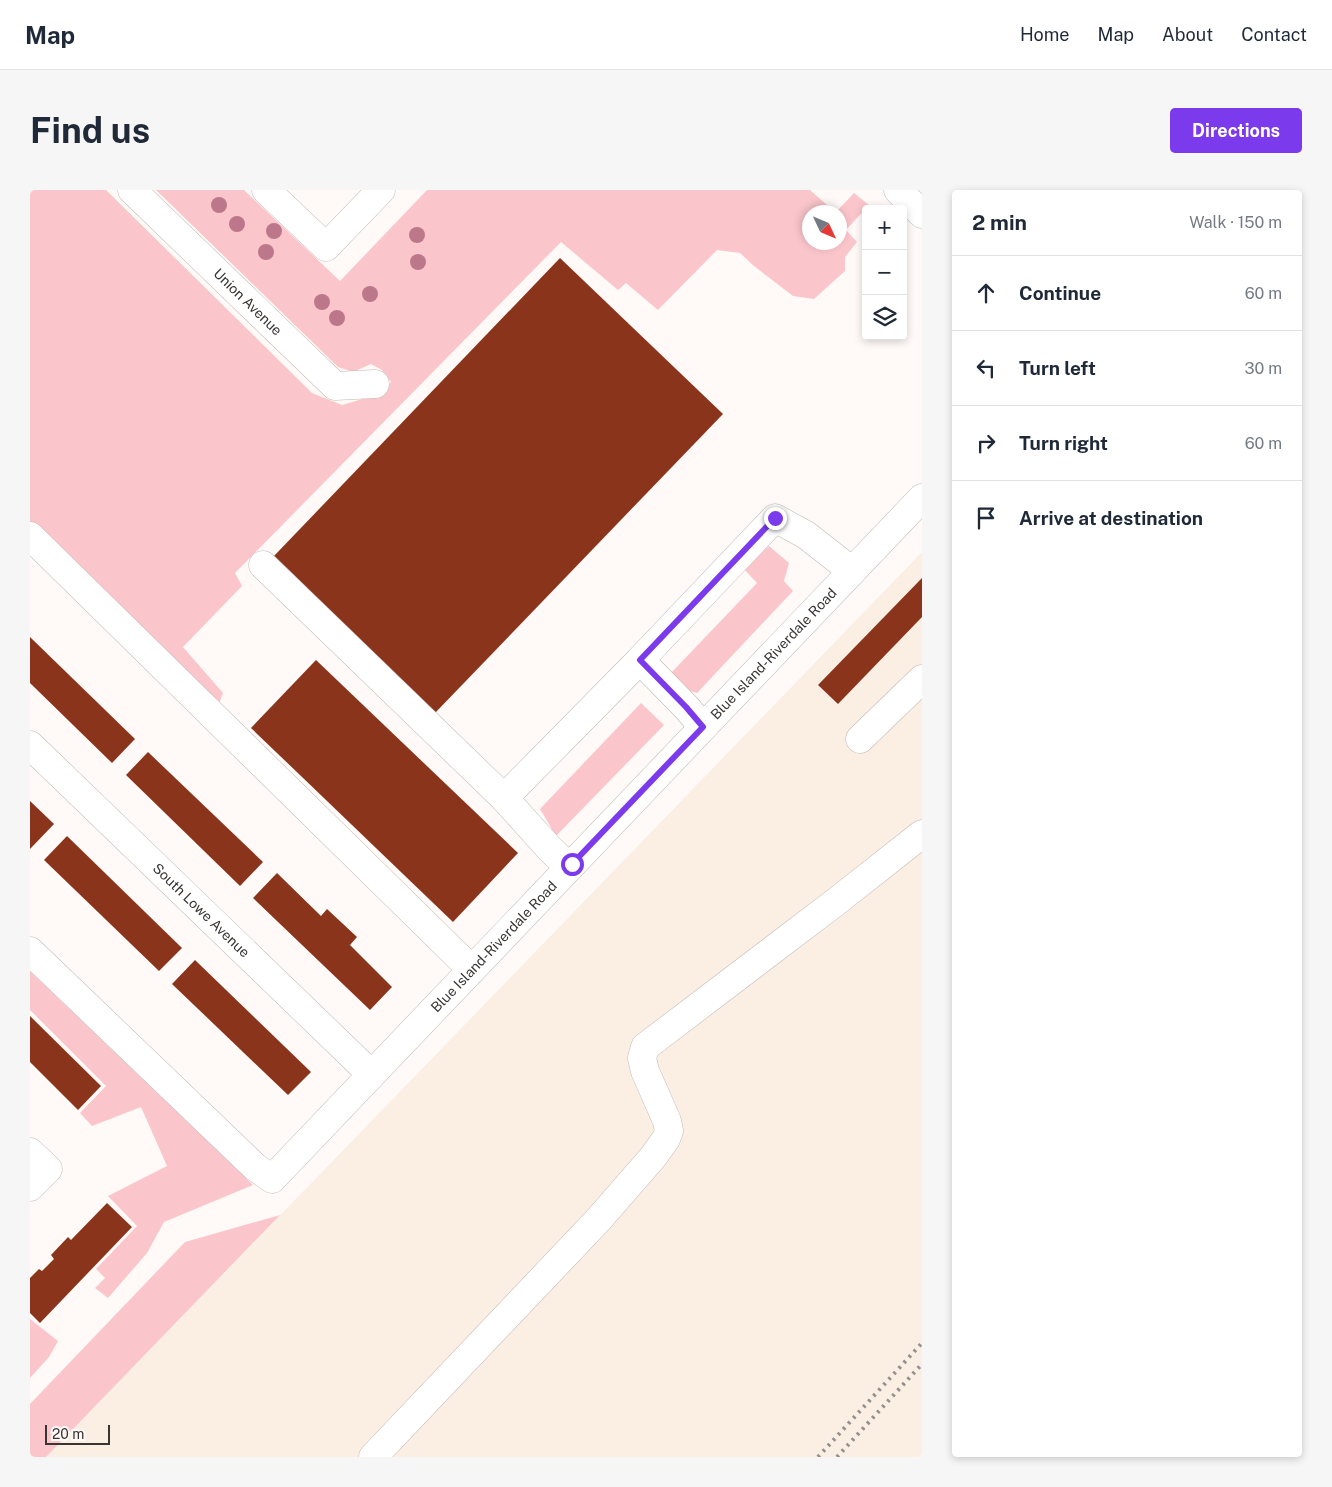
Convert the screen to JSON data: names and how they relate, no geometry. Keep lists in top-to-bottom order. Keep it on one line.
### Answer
{"streets":{"street":["Union Avenue","Blue Island-Riverdale Road","South Lowe Avenue"]},"crossings":[["Blue Island-Riverdale Road","South Lowe Avenue"]],"scale_bar":"20 m","north":"bottom right","page":{"header":"Map","nav":["Home","Map","About","Contact"],"buttons":"Directions","title":"Find us","heading":["2 min","Walk · 150 m"],"map_buttons":["+","−"],"list":[["Continue","60 m"],["Turn left","30 m"],["Turn right","60 m"],"Arrive at destination"],"scale":"20 m"}}
